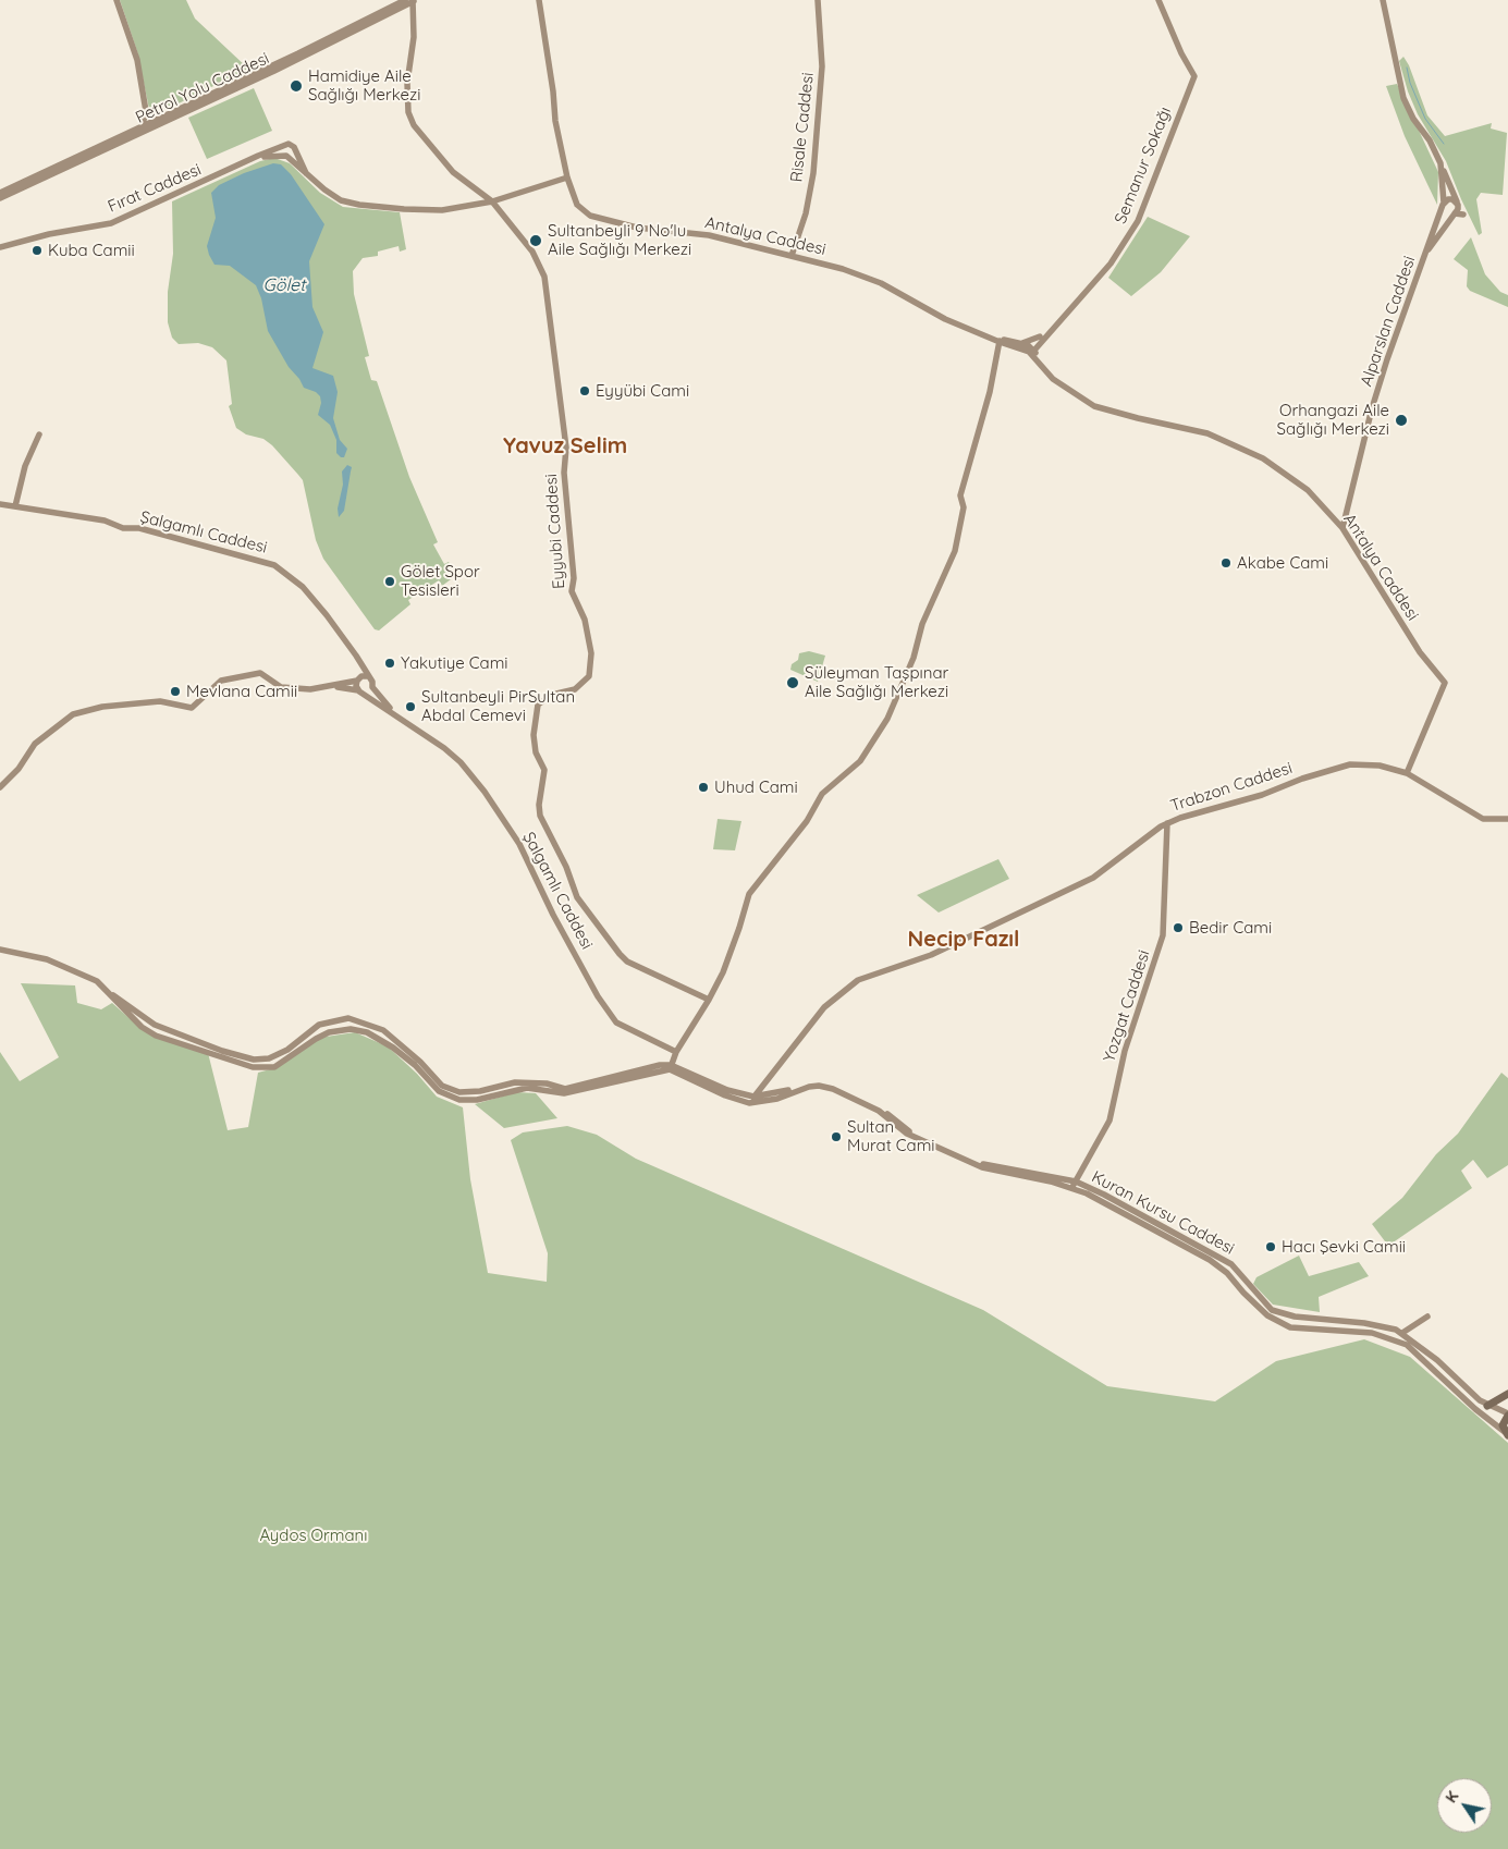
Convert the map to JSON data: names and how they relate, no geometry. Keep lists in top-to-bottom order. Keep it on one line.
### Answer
{"streets":{"street":["Petrol Yolu Caddesi","Risale Caddesi","Semanur Sokağı","Fırat Caddesi","Antalya Caddesi","Alparslan Caddesi","Eyyubi Caddesi","Şalgamlı Caddesi","Trabzon Caddesi","Yozgat Caddesi","Kuran Kursu Caddesi"]},"crossings":[["Petrol Yolu Caddesi","Eyyubi Caddesi"],["Risale Caddesi","Antalya Caddesi"],["Semanur Sokağı","Antalya Caddesi"],["Antalya Caddesi","Alparslan Caddesi"],["Antalya Caddesi","Trabzon Caddesi"],["Trabzon Caddesi","Yozgat Caddesi"],["Trabzon Caddesi","Kuran Kursu Caddesi"],["Yozgat Caddesi","Kuran Kursu Caddesi"]],"districts":["Yavuz Selim","Necip Fazıl"],"water":["Gölet"],"parks":["Aydos Ormanı"],"places":["Hamidiye Aile Sağlığı Merkezi","Sultanbeyli 9 No'lu Aile Sağlığı Merkezi","Kuba Camii","Eyyübi Cami","Orhangazi Aile Sağlığı Merkezi","Akabe Cami","Gölet Spor Tesisleri","Yakutiye Cami","Süleyman Taşpınar Aile Sağlığı Merkezi","Mevlana Camii","Sultanbeyli PirSultan Abdal Cemevi","Uhud Cami","Bedir Cami","Sultan Murat Cami","Hacı Şevki Camii"],"north":"top left"}
